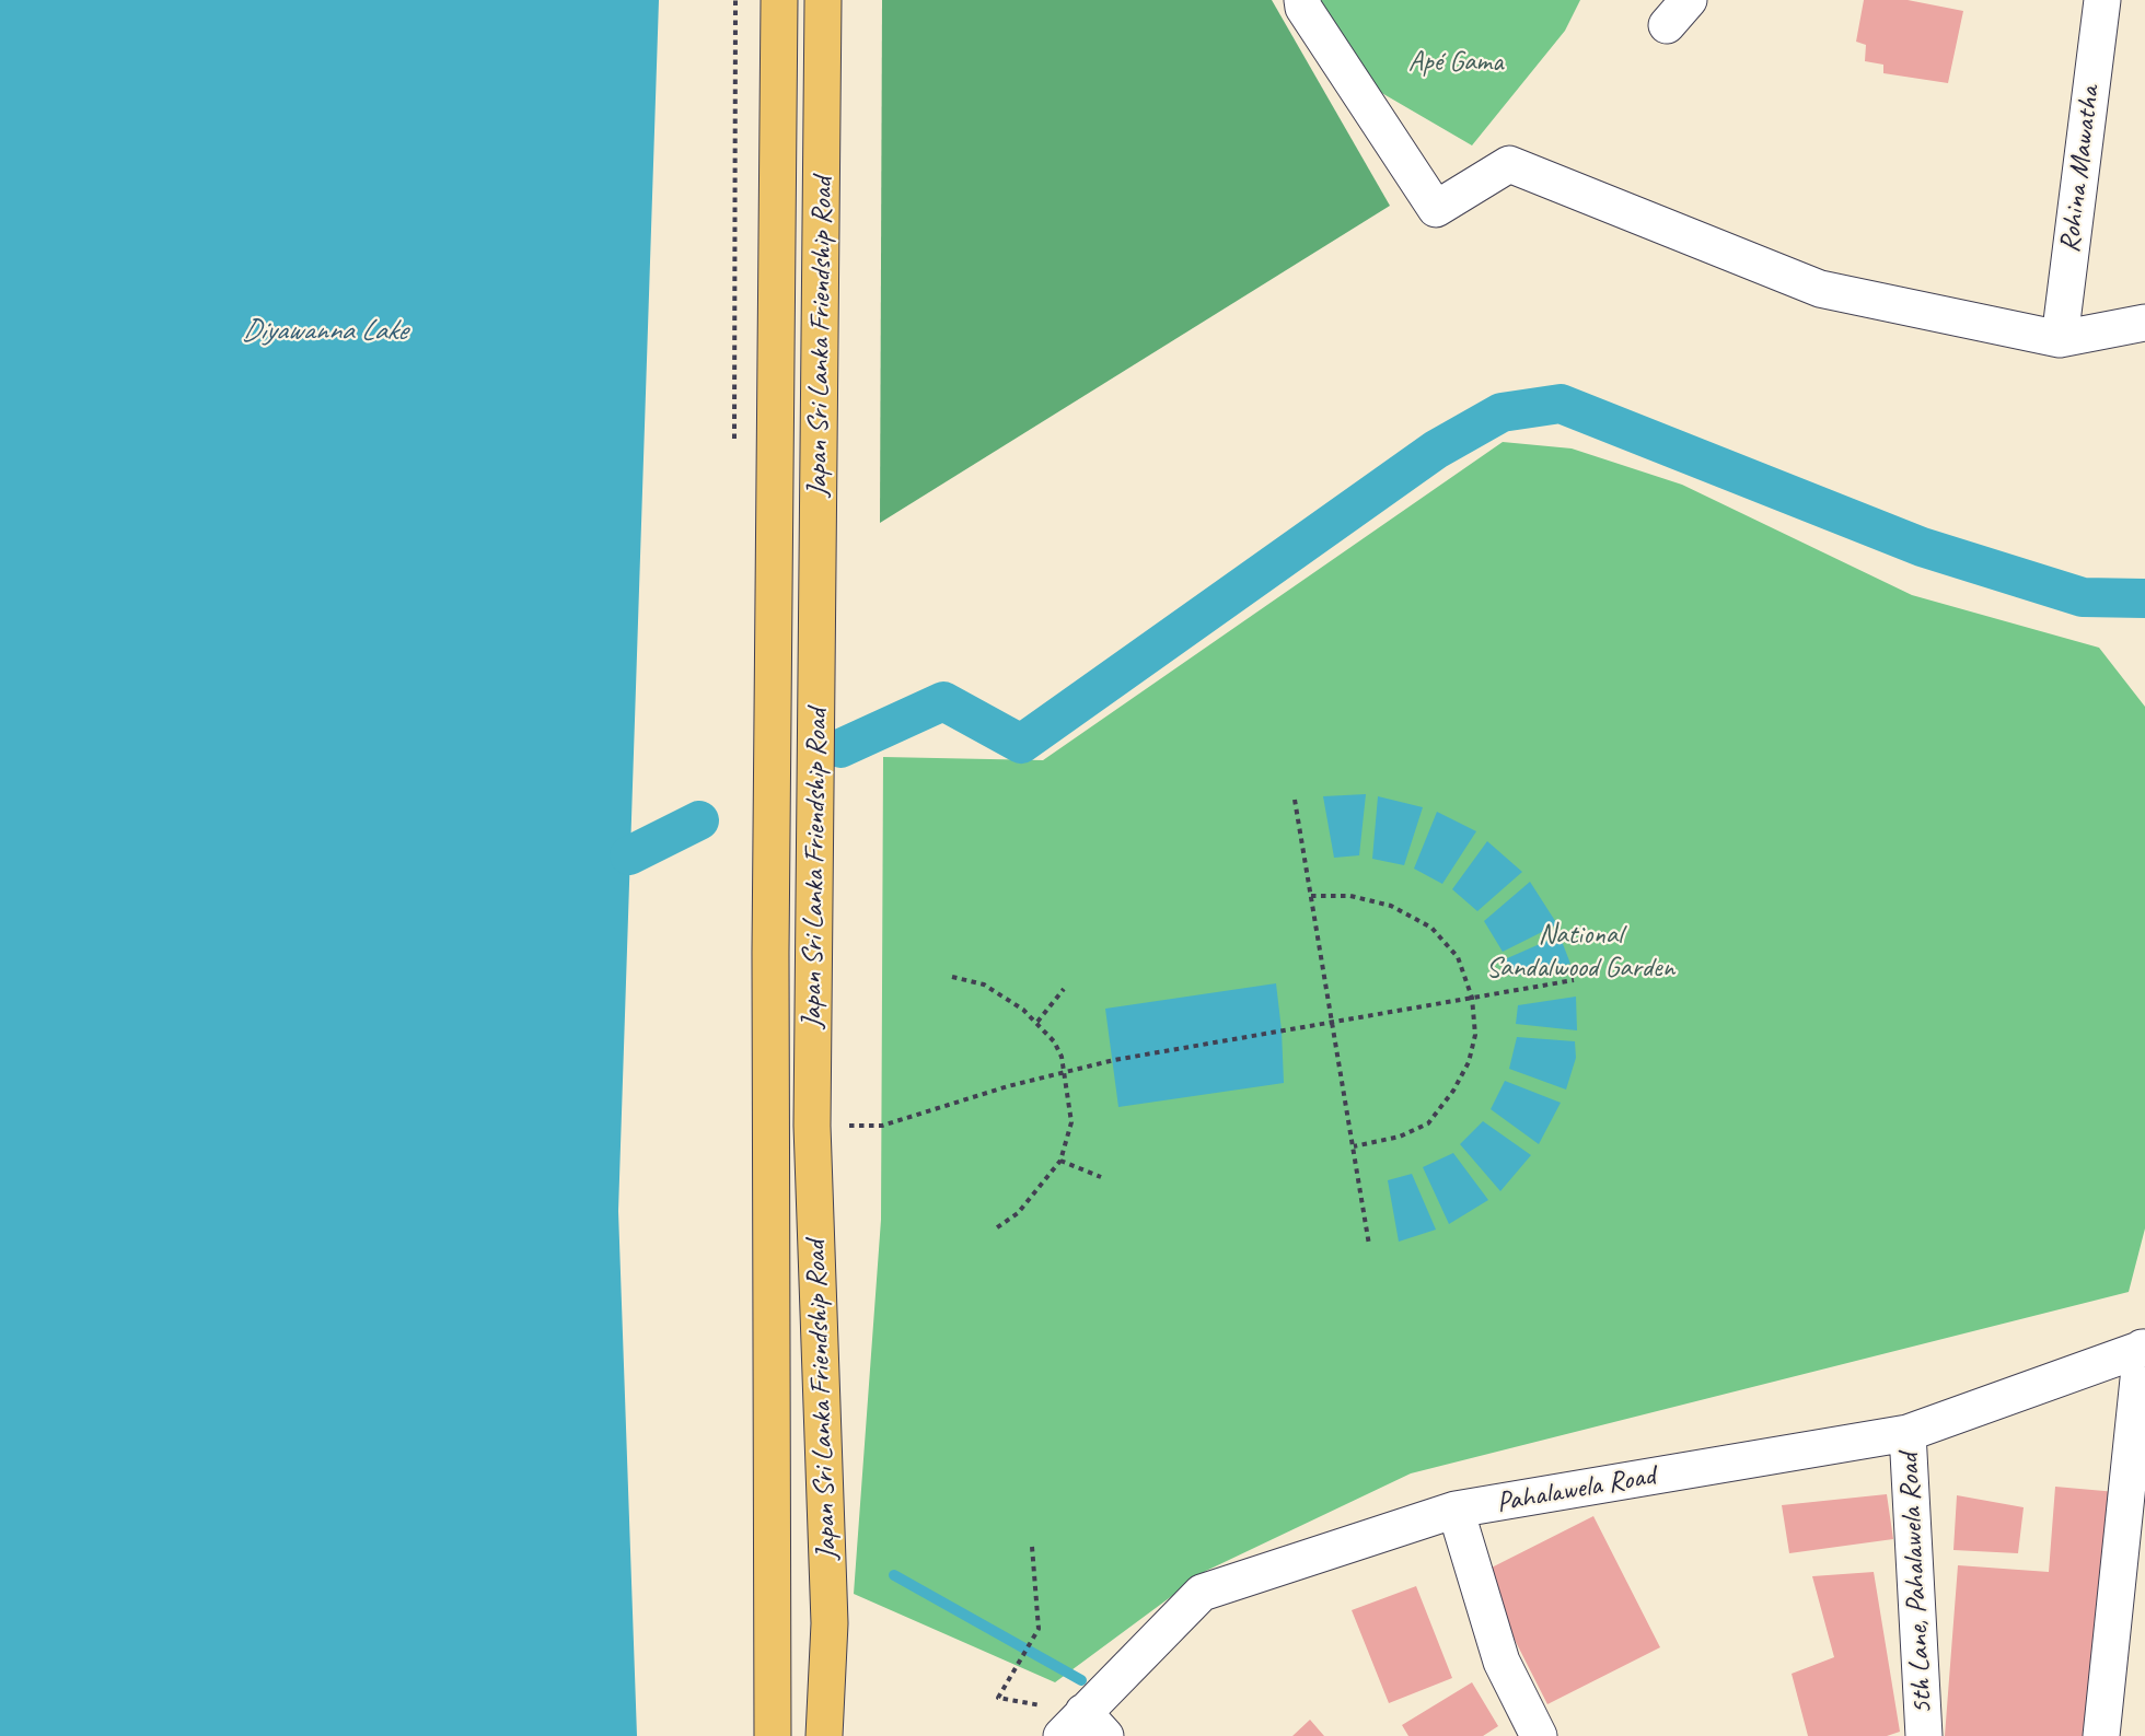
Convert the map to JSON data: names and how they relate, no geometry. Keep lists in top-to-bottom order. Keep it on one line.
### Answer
{"streets":{"main road":["Japan Sri Lanka Friendship Road"],"street":["Rohina Mawatha","Pahalawela Road","5th Lane, Pahalawela Road"]},"crossings":[["Pahalawela Road","5th Lane, Pahalawela Road"]],"water":["Diyawanna Lake"],"parks":["Apé Gama","National Sandalwood Garden"]}
